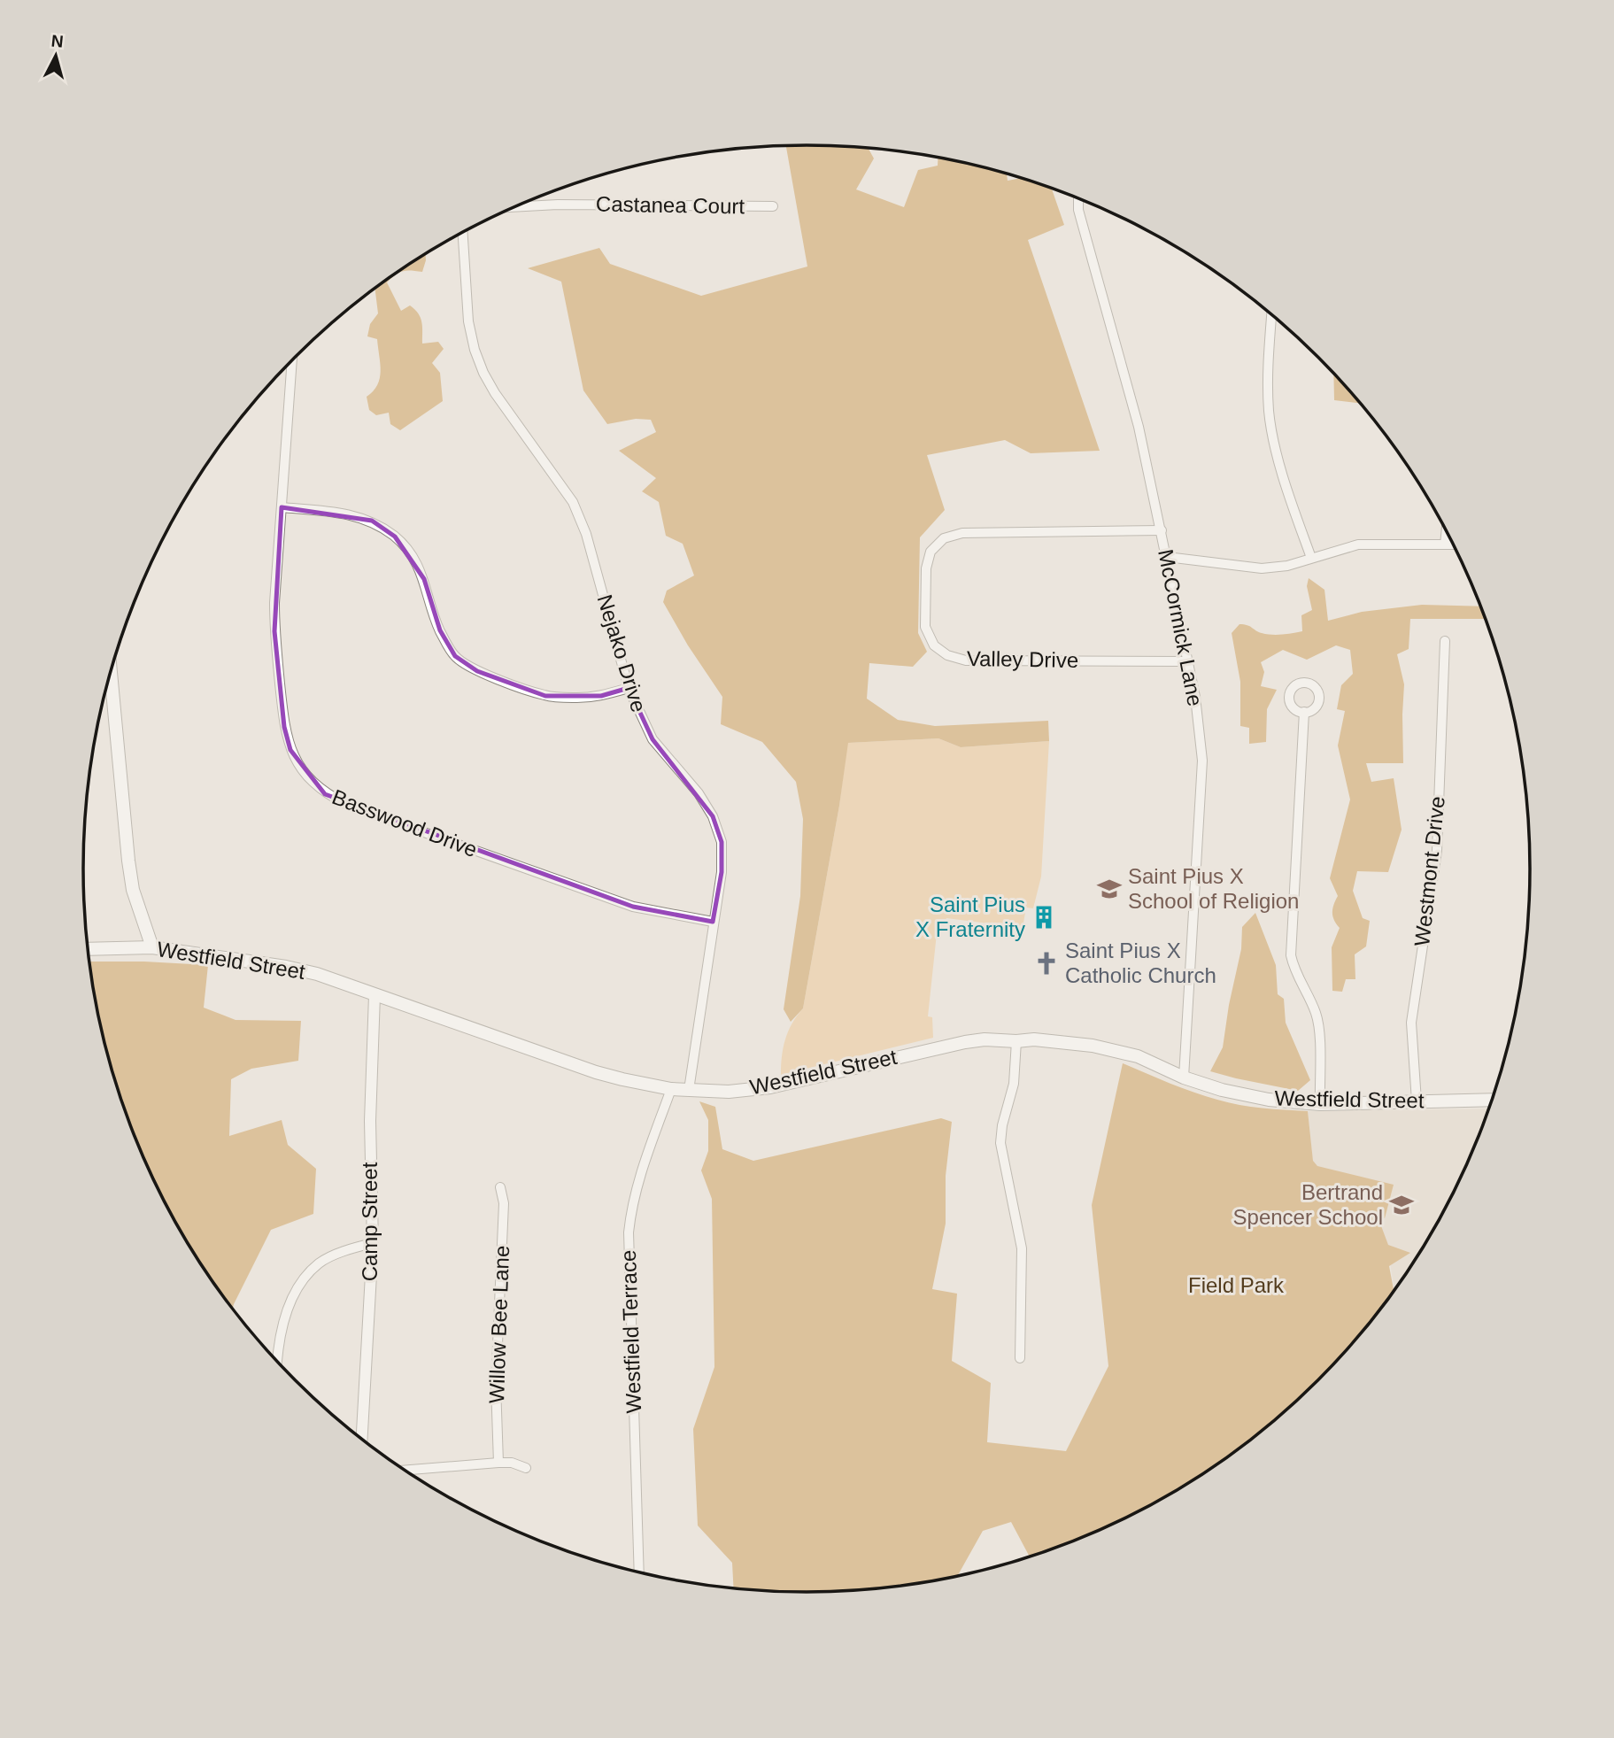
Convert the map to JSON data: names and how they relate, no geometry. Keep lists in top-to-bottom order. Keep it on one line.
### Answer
{"streets":{"main road":["Westfield Street"],"street":["Castanea Court","McCormick Lane","Nejako Drive","Valley Drive","Basswood Drive","Westmont Drive","Camp Street","Willow Bee Lane","Westfield Terrace"]},"crossings":[["McCormick Lane","Valley Drive"],["McCormick Lane","Westfield Street"],["Nejako Drive","Basswood Drive"],["Nejako Drive","Westfield Street"],["Westmont Drive","Westfield Street"],["Westfield Street","Camp Street"],["Westfield Street","Westfield Terrace"]],"parks":["Field Park"],"places":{"school or university":["Saint Pius X School of Religion","Bertrand Spencer School"],"building":["Saint Pius X Fraternity"],"church":["Saint Pius X Catholic Church"]},"north":"top"}
